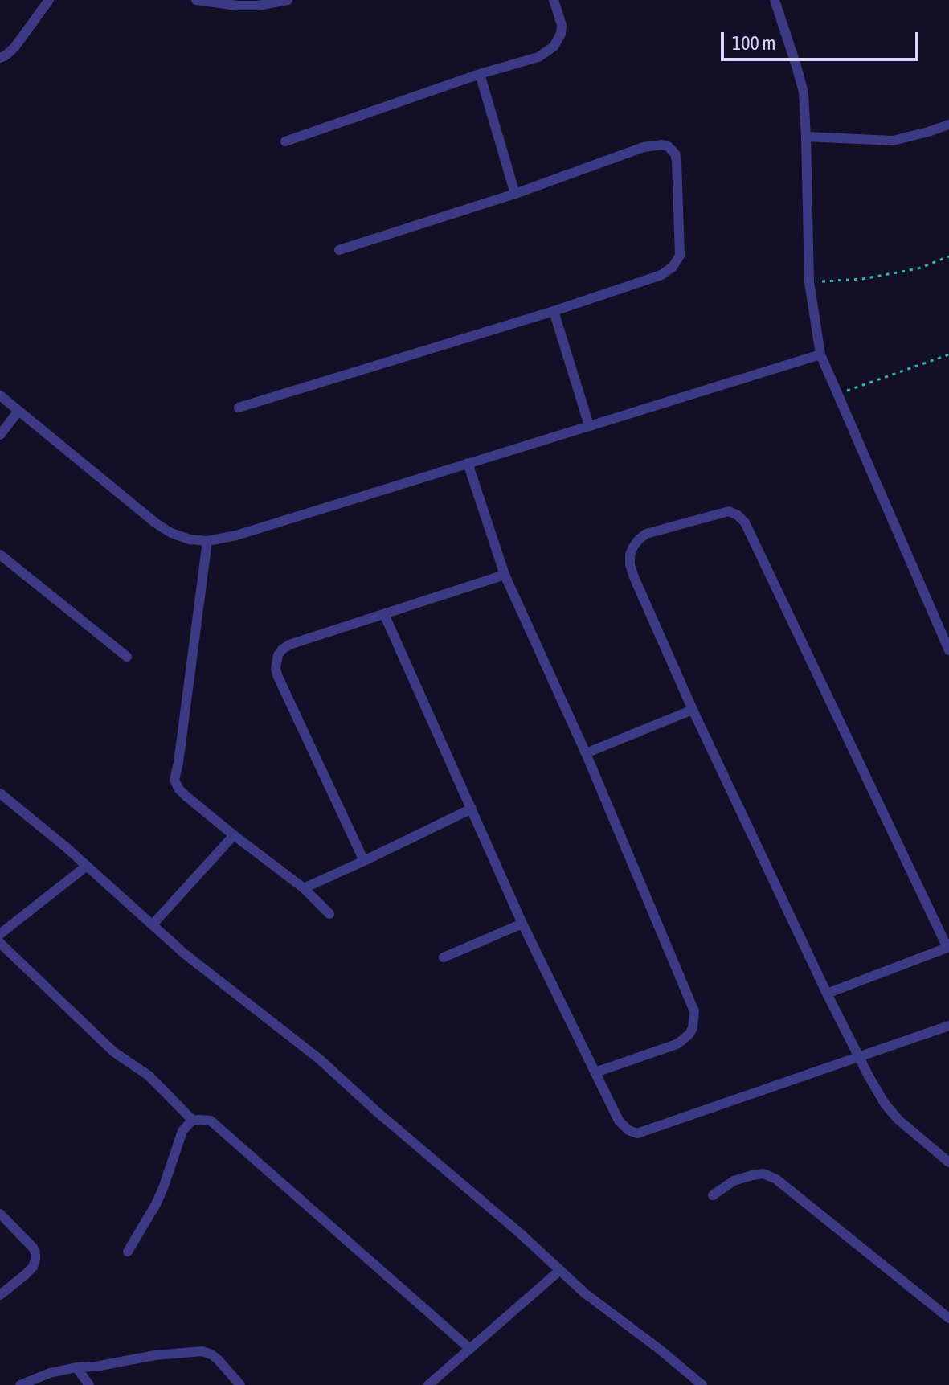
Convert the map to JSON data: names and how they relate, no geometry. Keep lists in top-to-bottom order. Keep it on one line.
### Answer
{"scale_bar":"100 m"}
